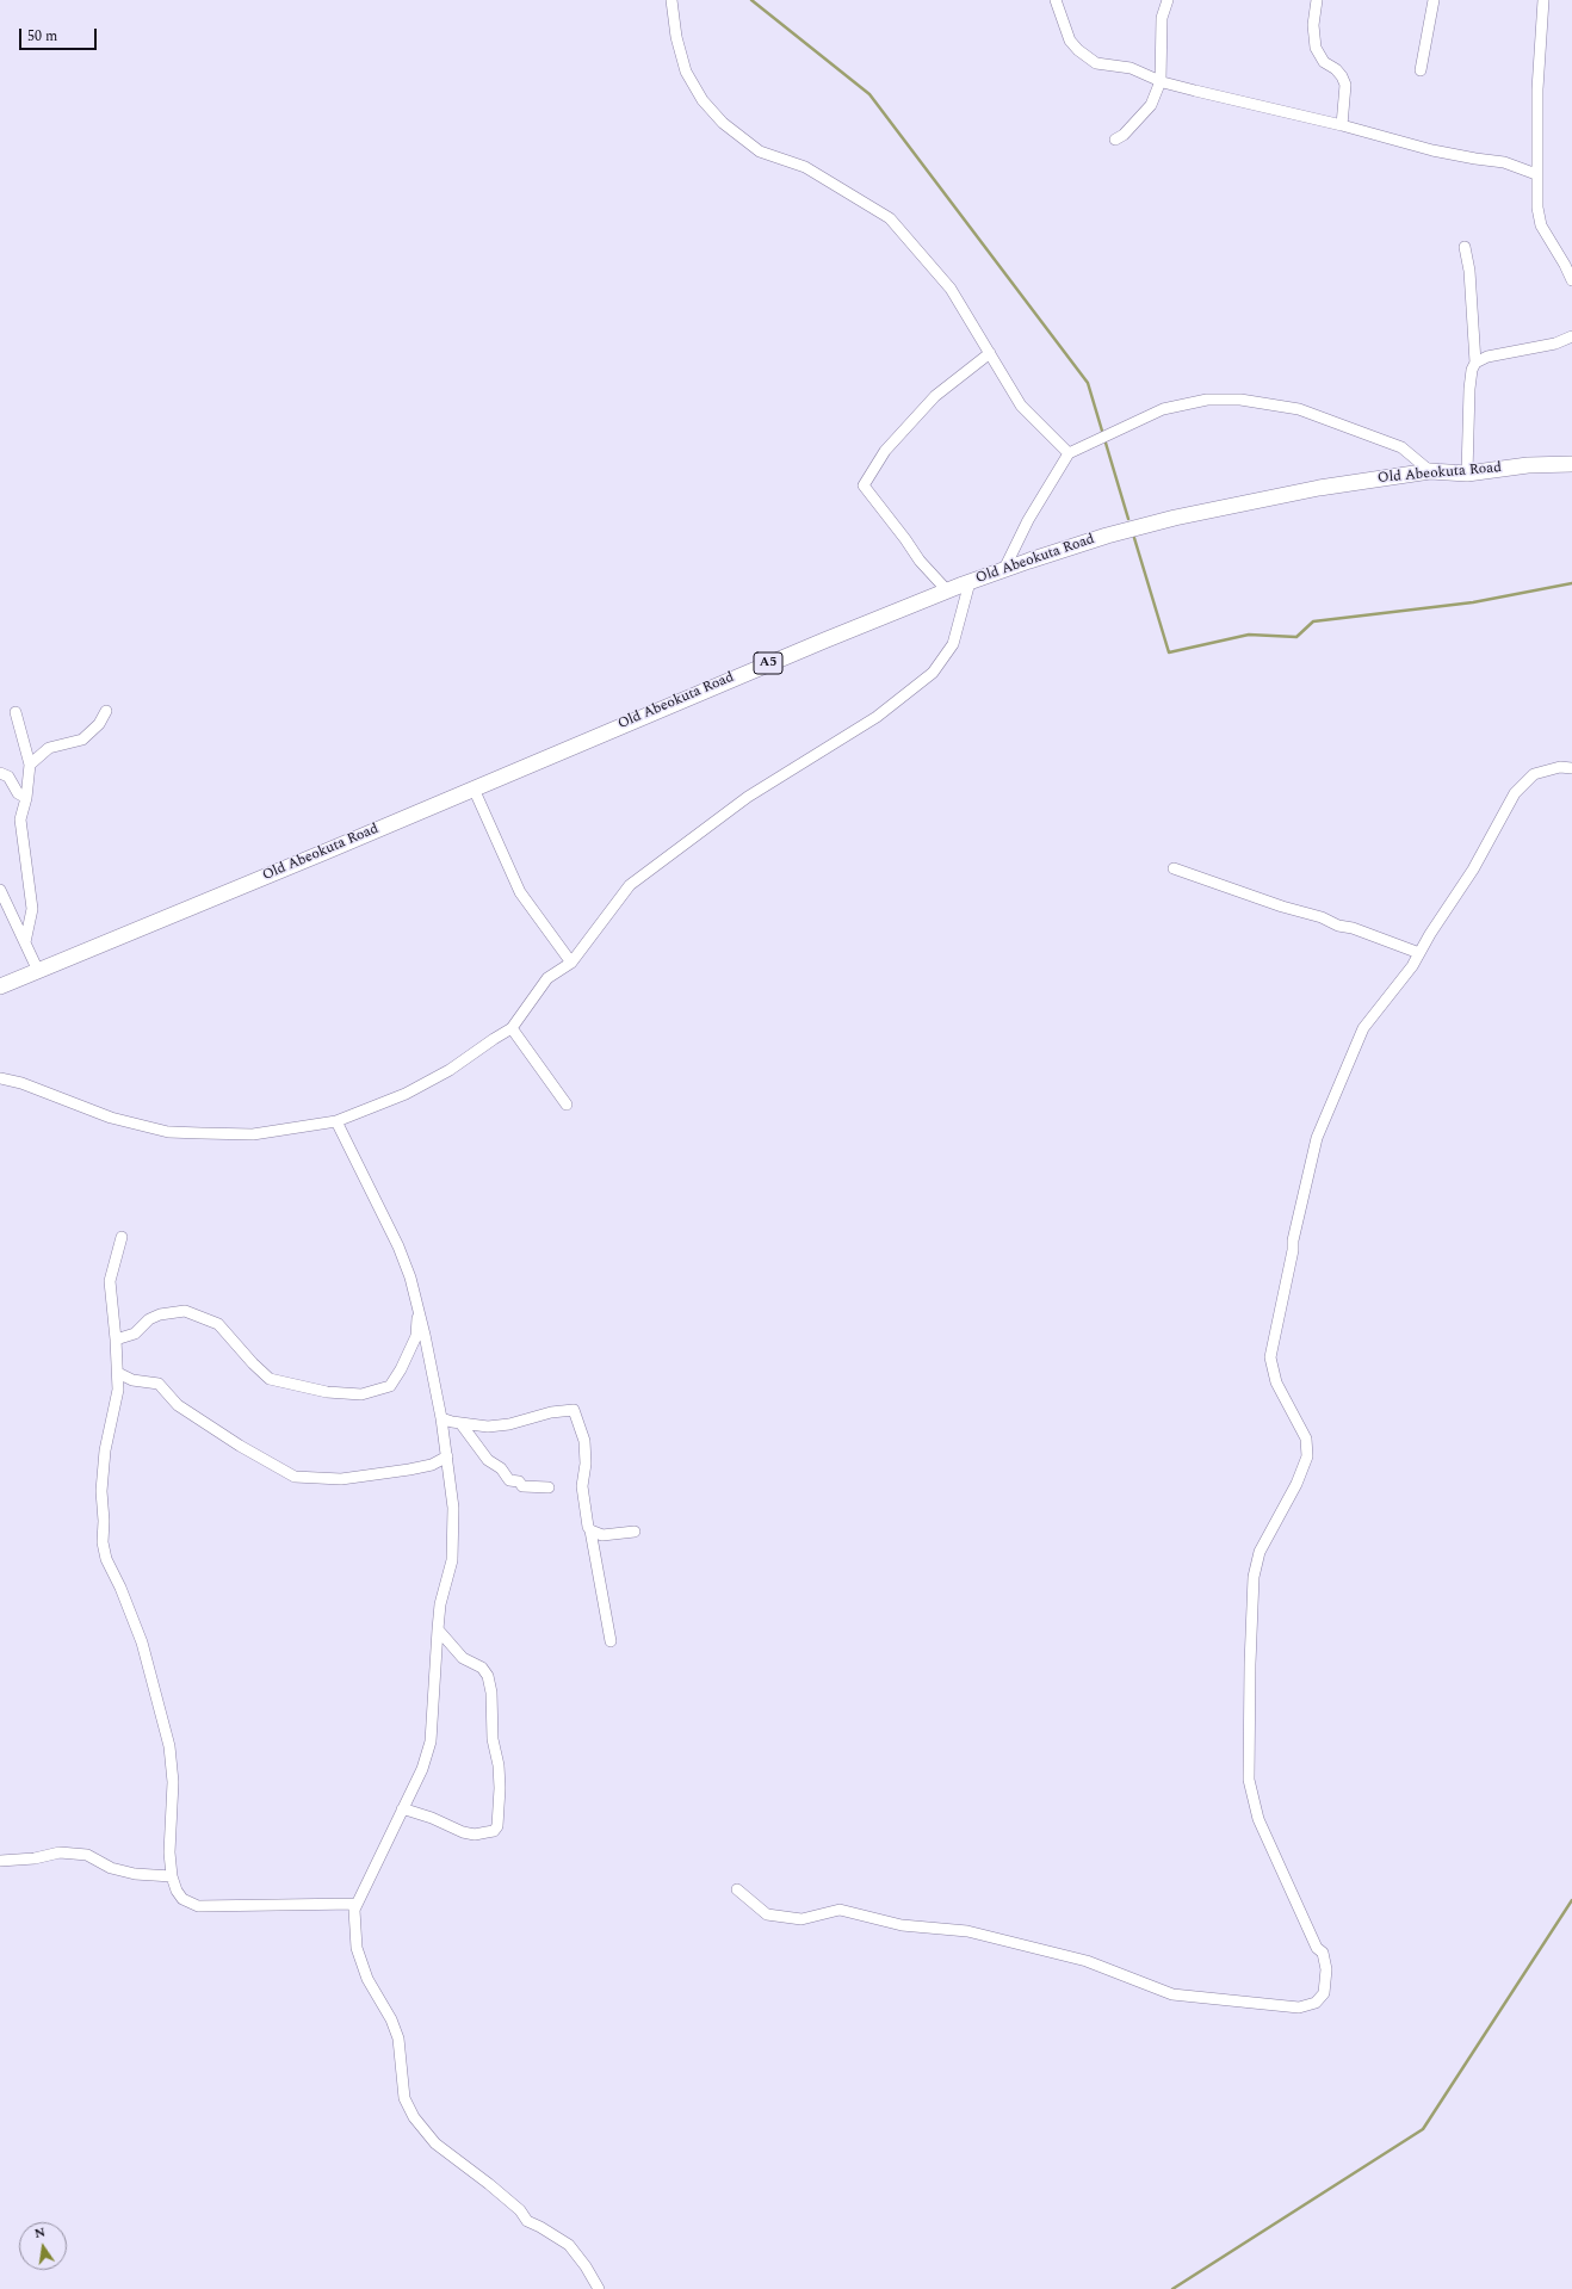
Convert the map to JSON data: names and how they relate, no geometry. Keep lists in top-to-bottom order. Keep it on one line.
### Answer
{"streets":{"highway":["Old Abeokuta Road","A5"]},"scale_bar":"50 m","north":"top"}
